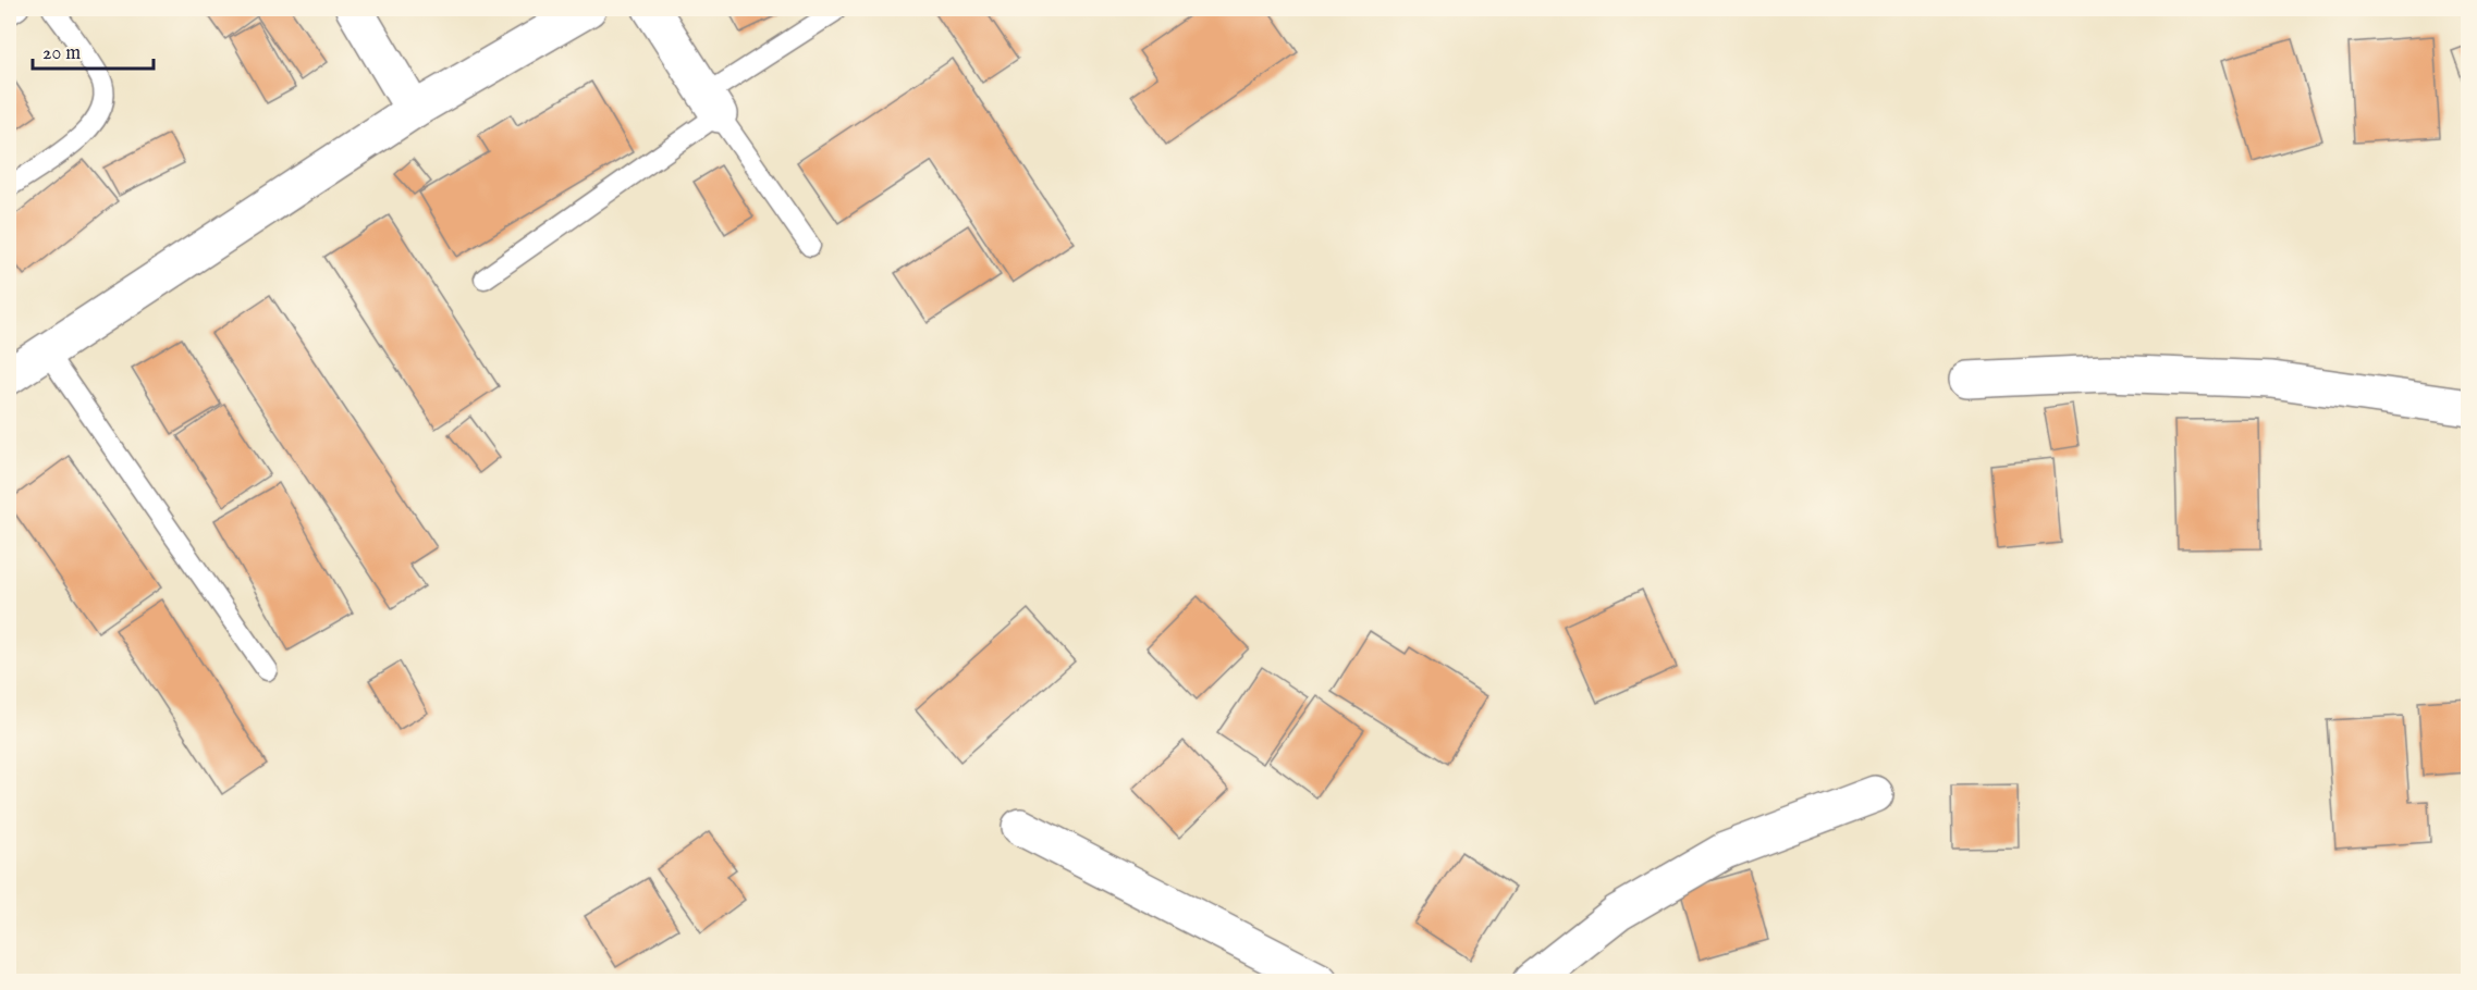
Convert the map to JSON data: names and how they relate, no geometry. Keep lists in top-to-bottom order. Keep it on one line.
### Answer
{"scale_bar":"20 m"}
